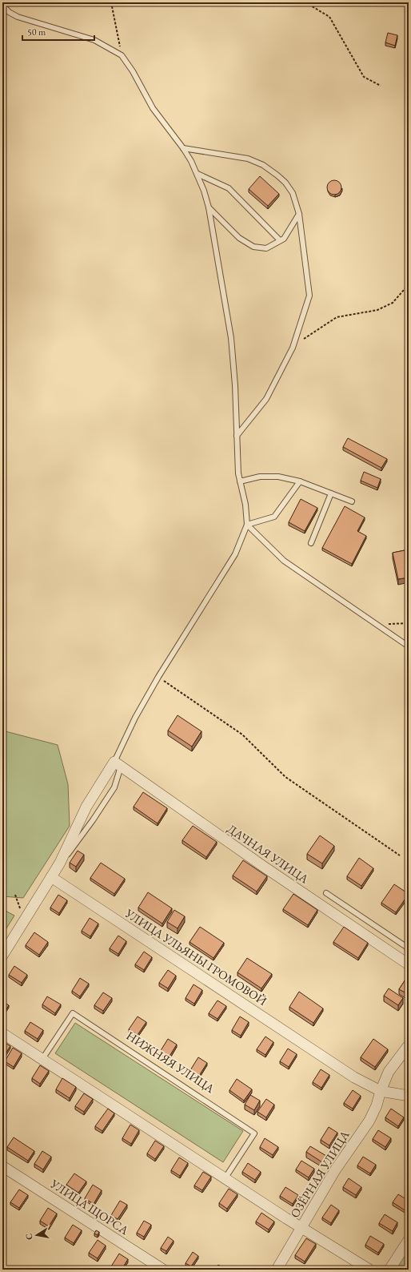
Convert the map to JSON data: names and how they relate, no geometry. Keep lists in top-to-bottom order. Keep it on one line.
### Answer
{"streets":{"street":["ДАЧНАЯ УЛИЦА","УЛИЦА УЛЬЯНЫ ГРОМОВОЙ","ОЗЁРНАЯ УЛИЦА","УЛИЦА ЩОРСА"],"lane":["НИЖНЯЯ УЛИЦА"]},"crossings":[["УЛИЦА УЛЬЯНЫ ГРОМОВОЙ","ОЗЁРНАЯ УЛИЦА"]],"scale_bar":"50 m","north":"left"}
